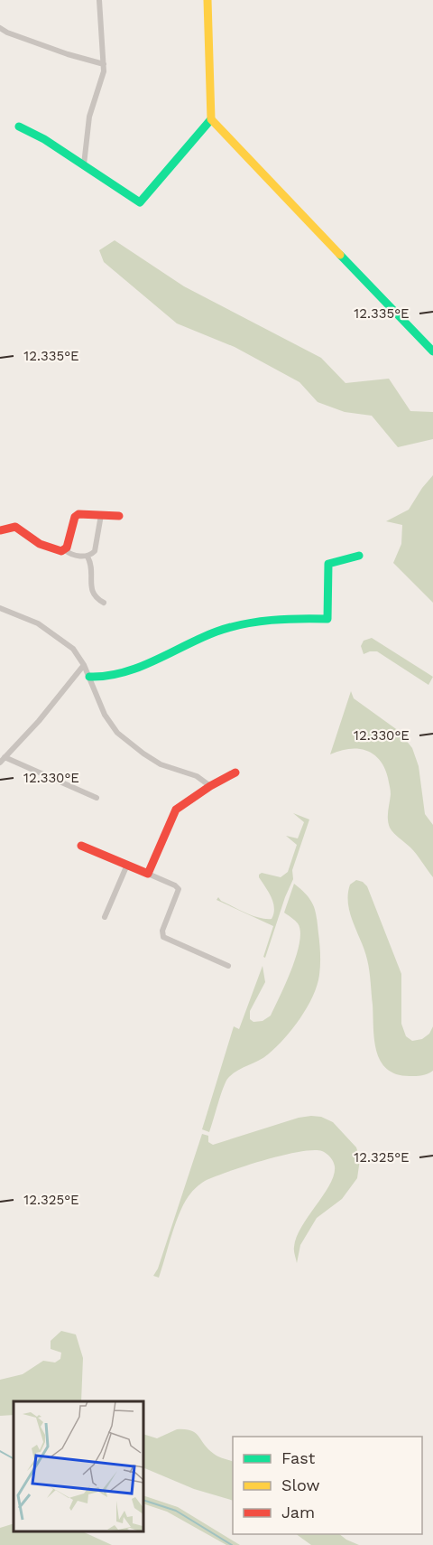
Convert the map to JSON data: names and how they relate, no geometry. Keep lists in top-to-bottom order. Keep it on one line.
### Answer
{"legend":["Fast","Slow","Jam"],"coordinates":["12.335°E","12.330°E","12.325°E"]}
